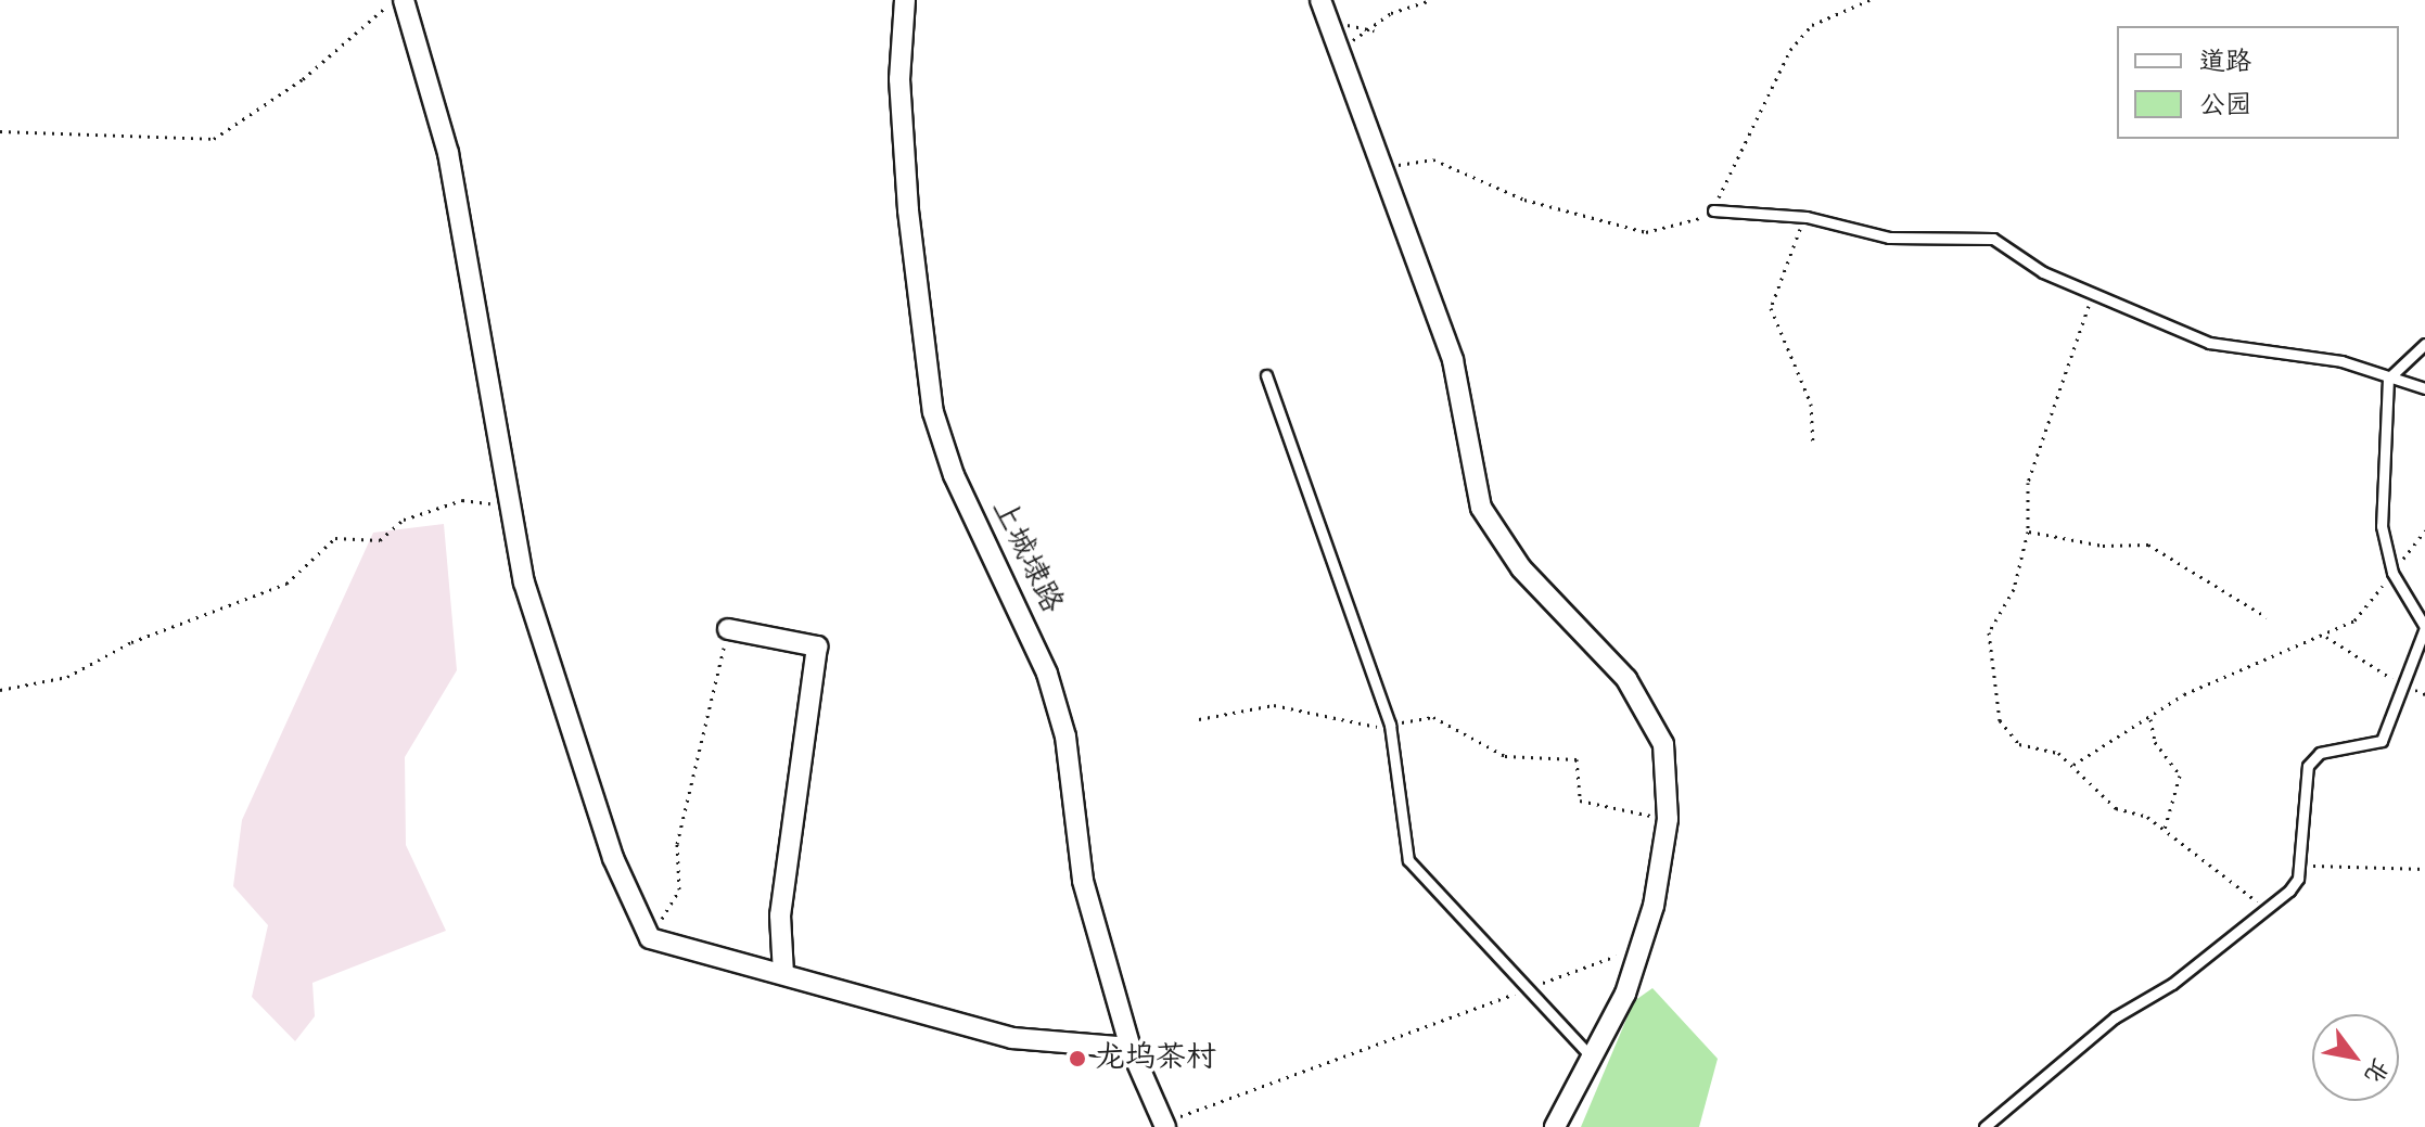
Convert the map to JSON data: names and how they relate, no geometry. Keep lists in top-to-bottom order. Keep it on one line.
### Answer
{"streets":{"street":["上城埭路"]},"places":["龙坞茶村"],"legend":["道路","公园"],"north":"bottom right"}
